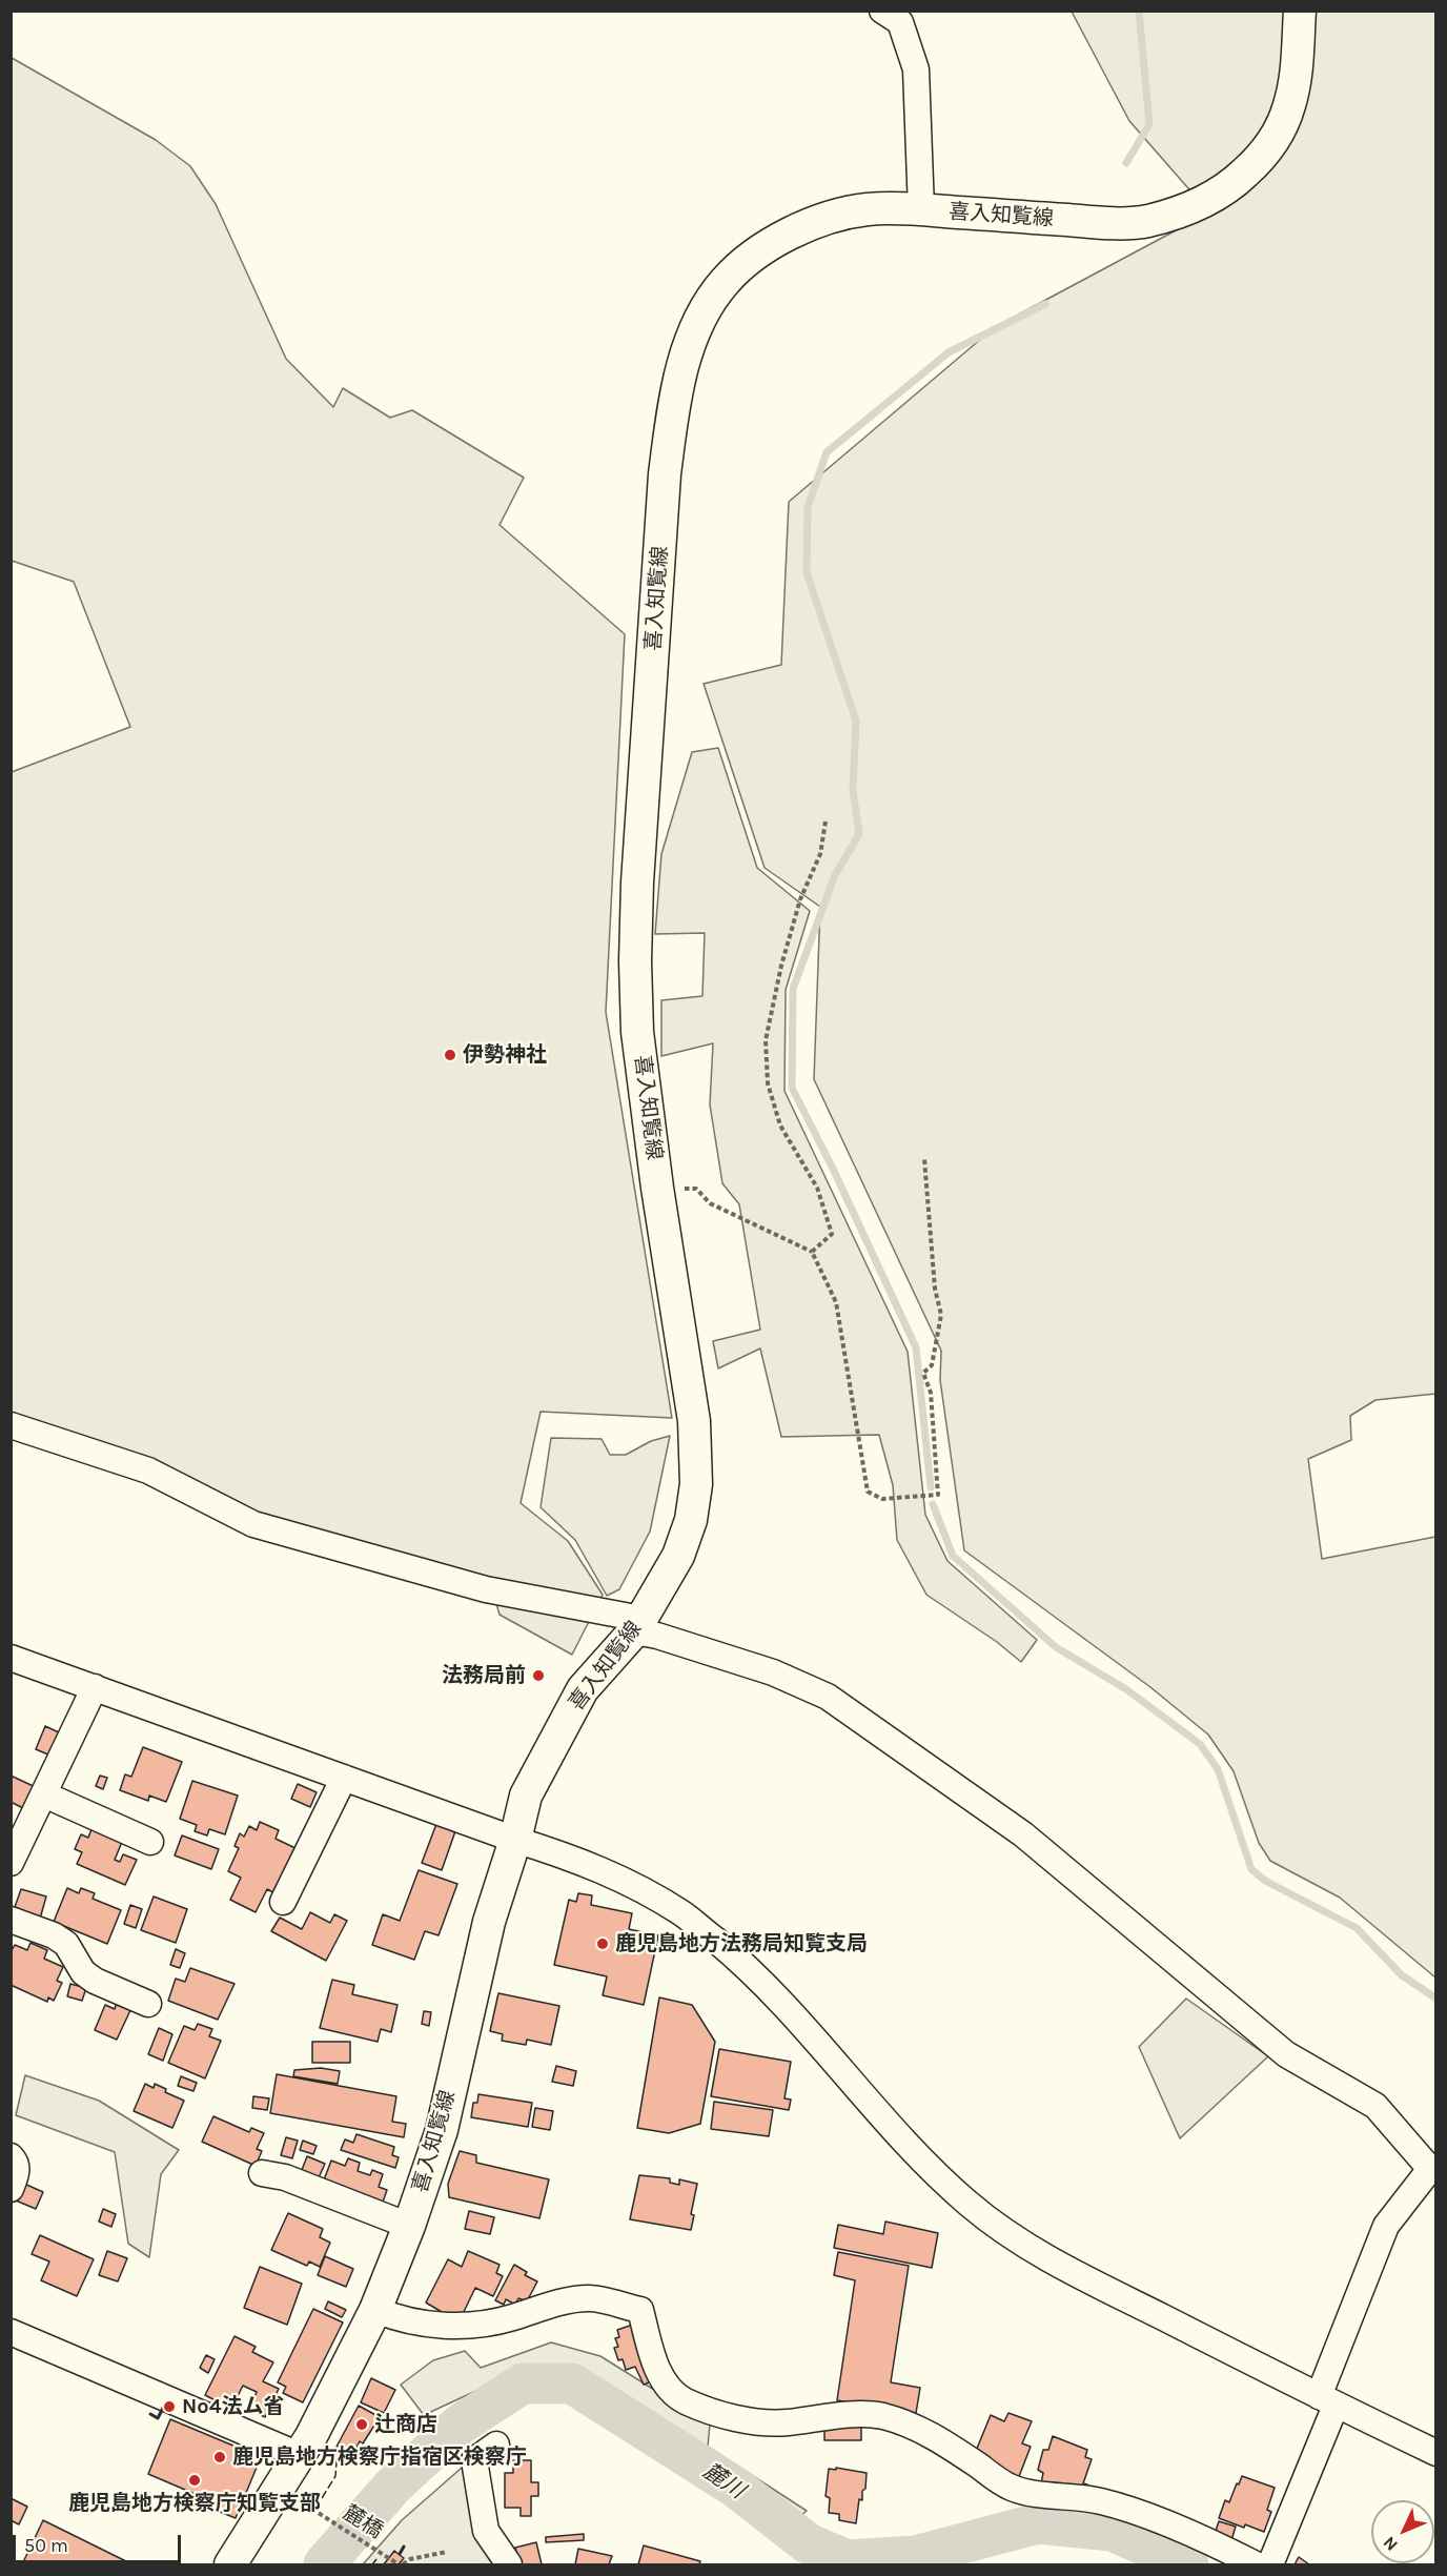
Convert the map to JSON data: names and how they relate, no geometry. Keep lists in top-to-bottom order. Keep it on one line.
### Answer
{"streets":{"main road":["喜入知覧線"],"path":["麓橋"]},"water":["麓川"],"places":["伊勢神社","法務局前","鹿児島地方法務局知覧支局","No4法ム省","辻商店","鹿児島地方検察庁指宿区検察庁","鹿児島地方検察庁知覧支部"],"scale_bar":"50 m","north":"bottom left"}
